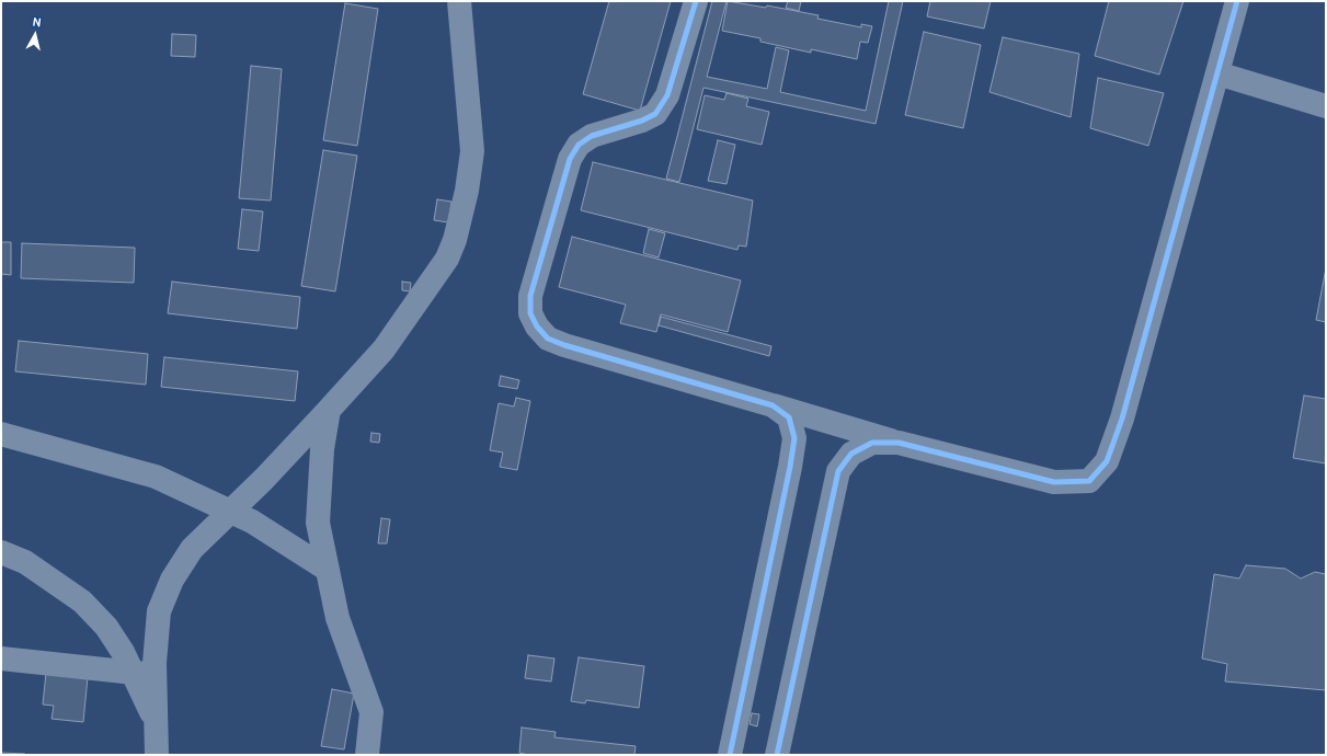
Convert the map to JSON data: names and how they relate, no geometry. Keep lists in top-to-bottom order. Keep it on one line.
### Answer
{"north":"top"}
